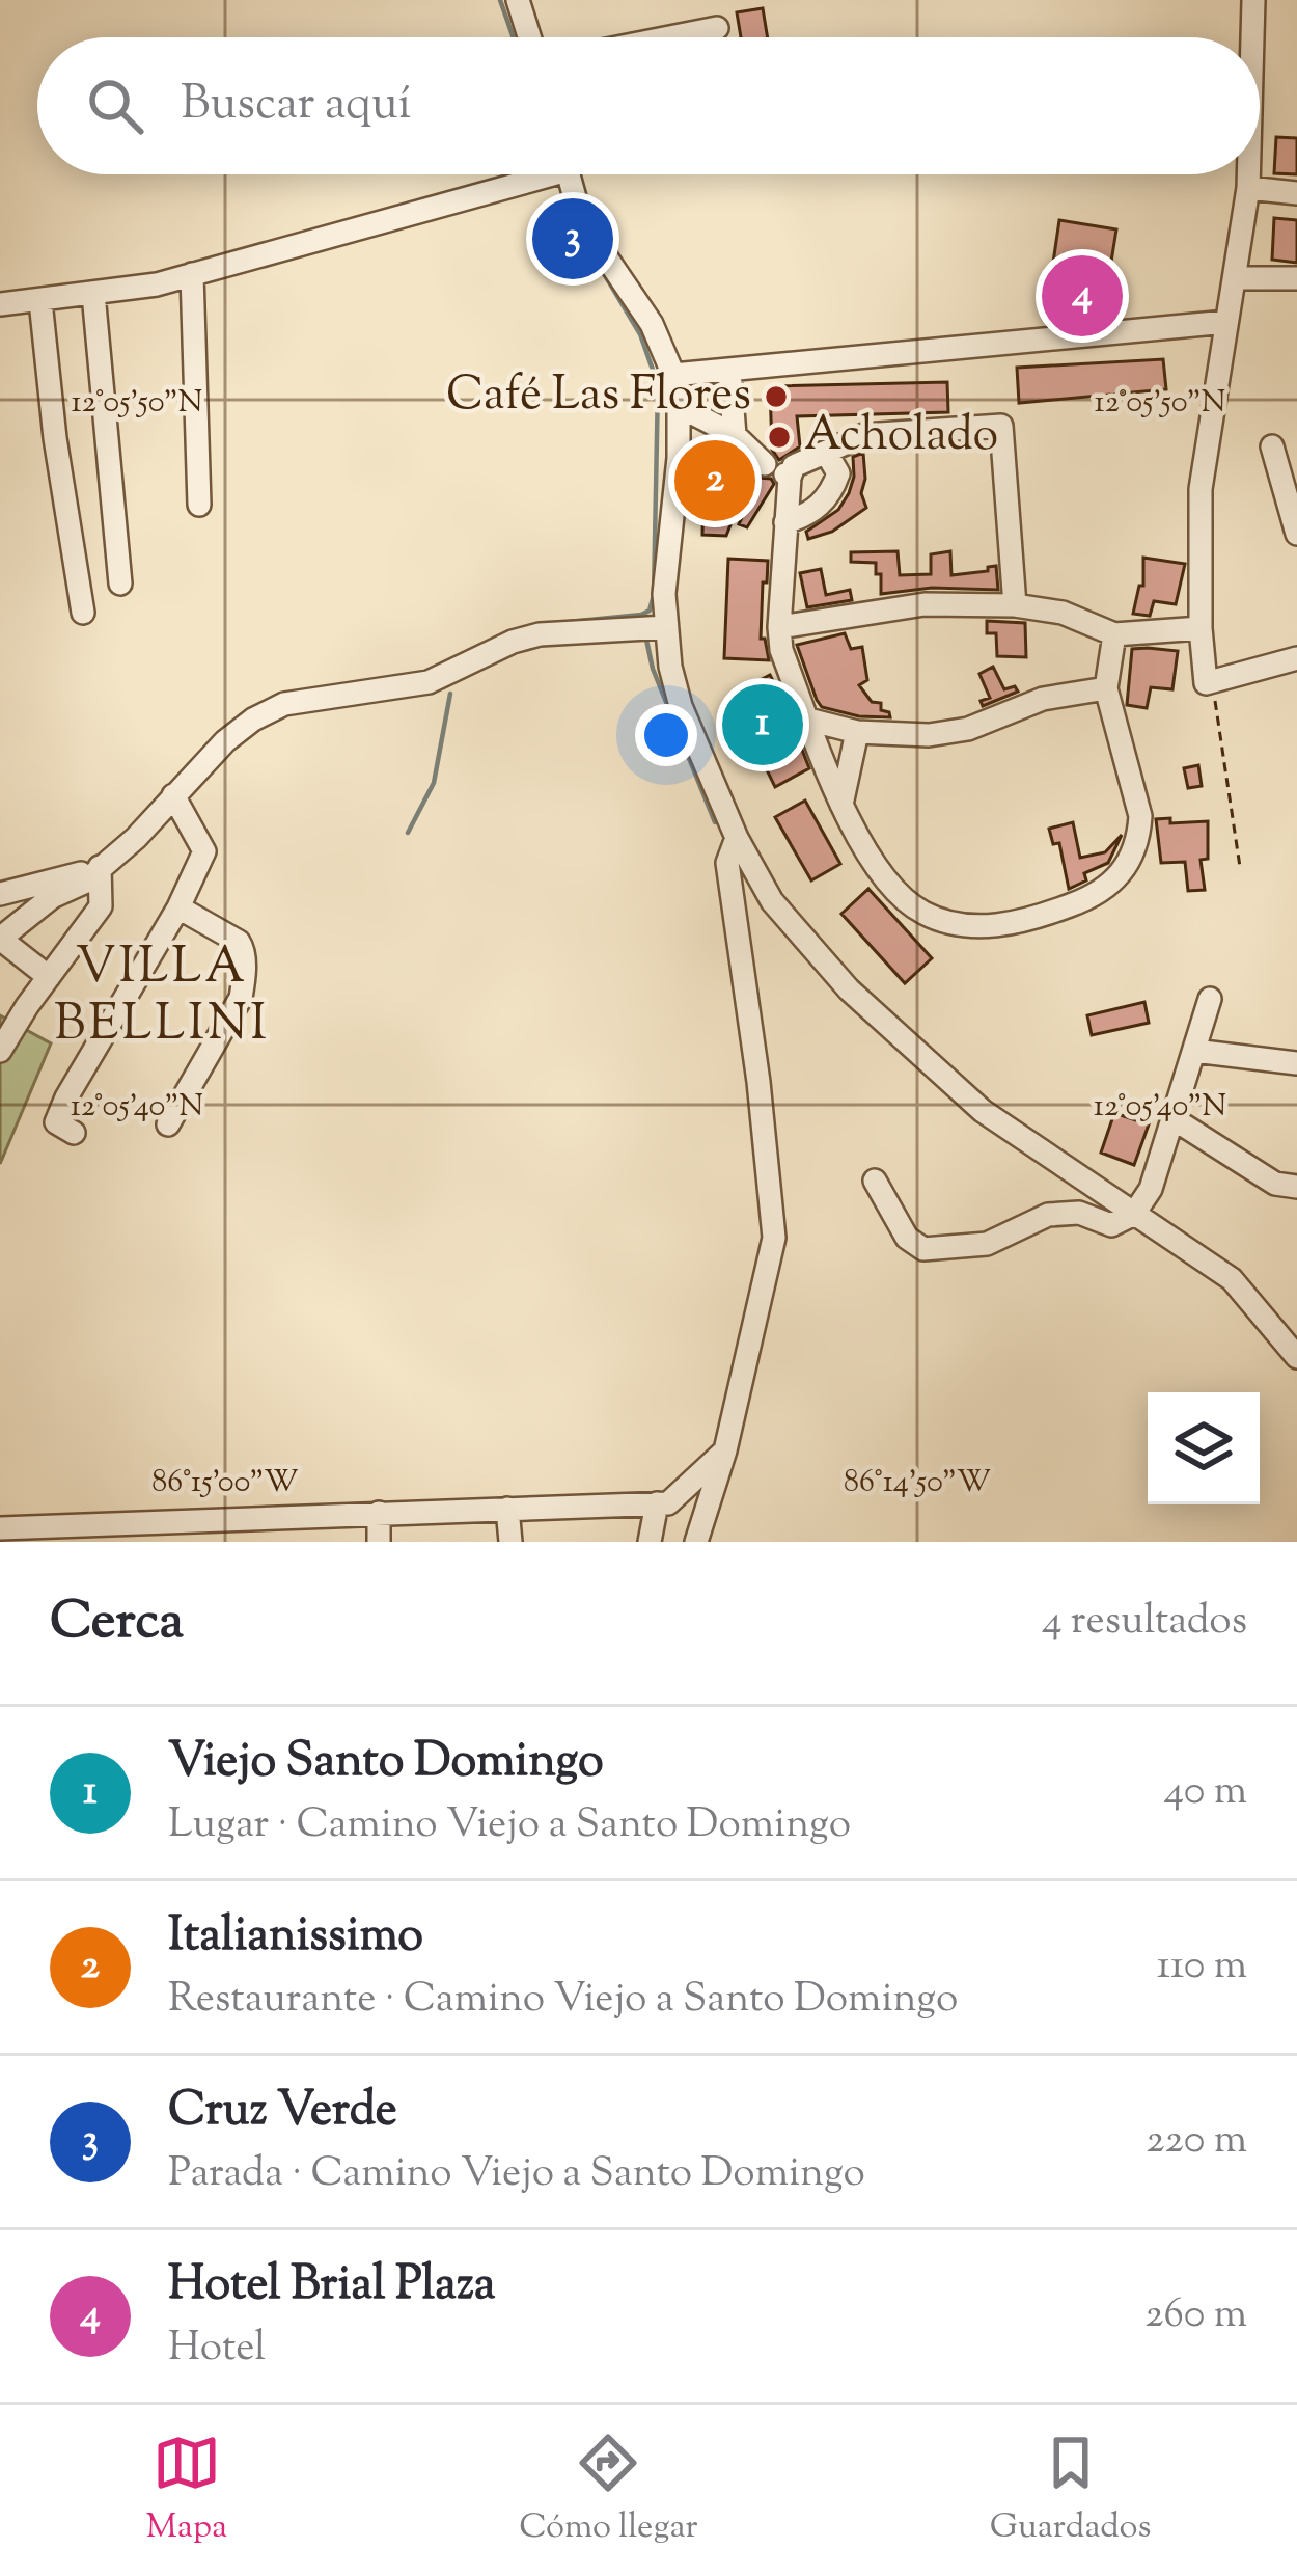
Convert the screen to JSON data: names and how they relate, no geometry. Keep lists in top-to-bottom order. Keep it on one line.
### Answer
{"districts":["VILLA BELLINI"],"places":["Café Las Flores","Acholado"],"page":{"search":"Buscar aquí","pins":["3","4","2","1"],"heading":["Cerca","4 resultados"],"list":[{"mark":"1","name":"Viejo Santo Domingo","note":"Lugar · Camino Viejo a Santo Domingo","value":"40 m"},{"mark":"2","name":"Italianissimo","note":"Restaurante · Camino Viejo a Santo Domingo","value":"110 m"},{"mark":"3","name":"Cruz Verde","note":"Parada · Camino Viejo a Santo Domingo","value":"220 m"},{"mark":"4","name":"Hotel Brial Plaza","note":"Hotel","value":"260 m"}],"nav":["Mapa","Cómo llegar","Guardados"]},"coordinates":["12°05'50\"N","12°05'40\"N","86°15'00\"W","86°14'50\"W"]}
